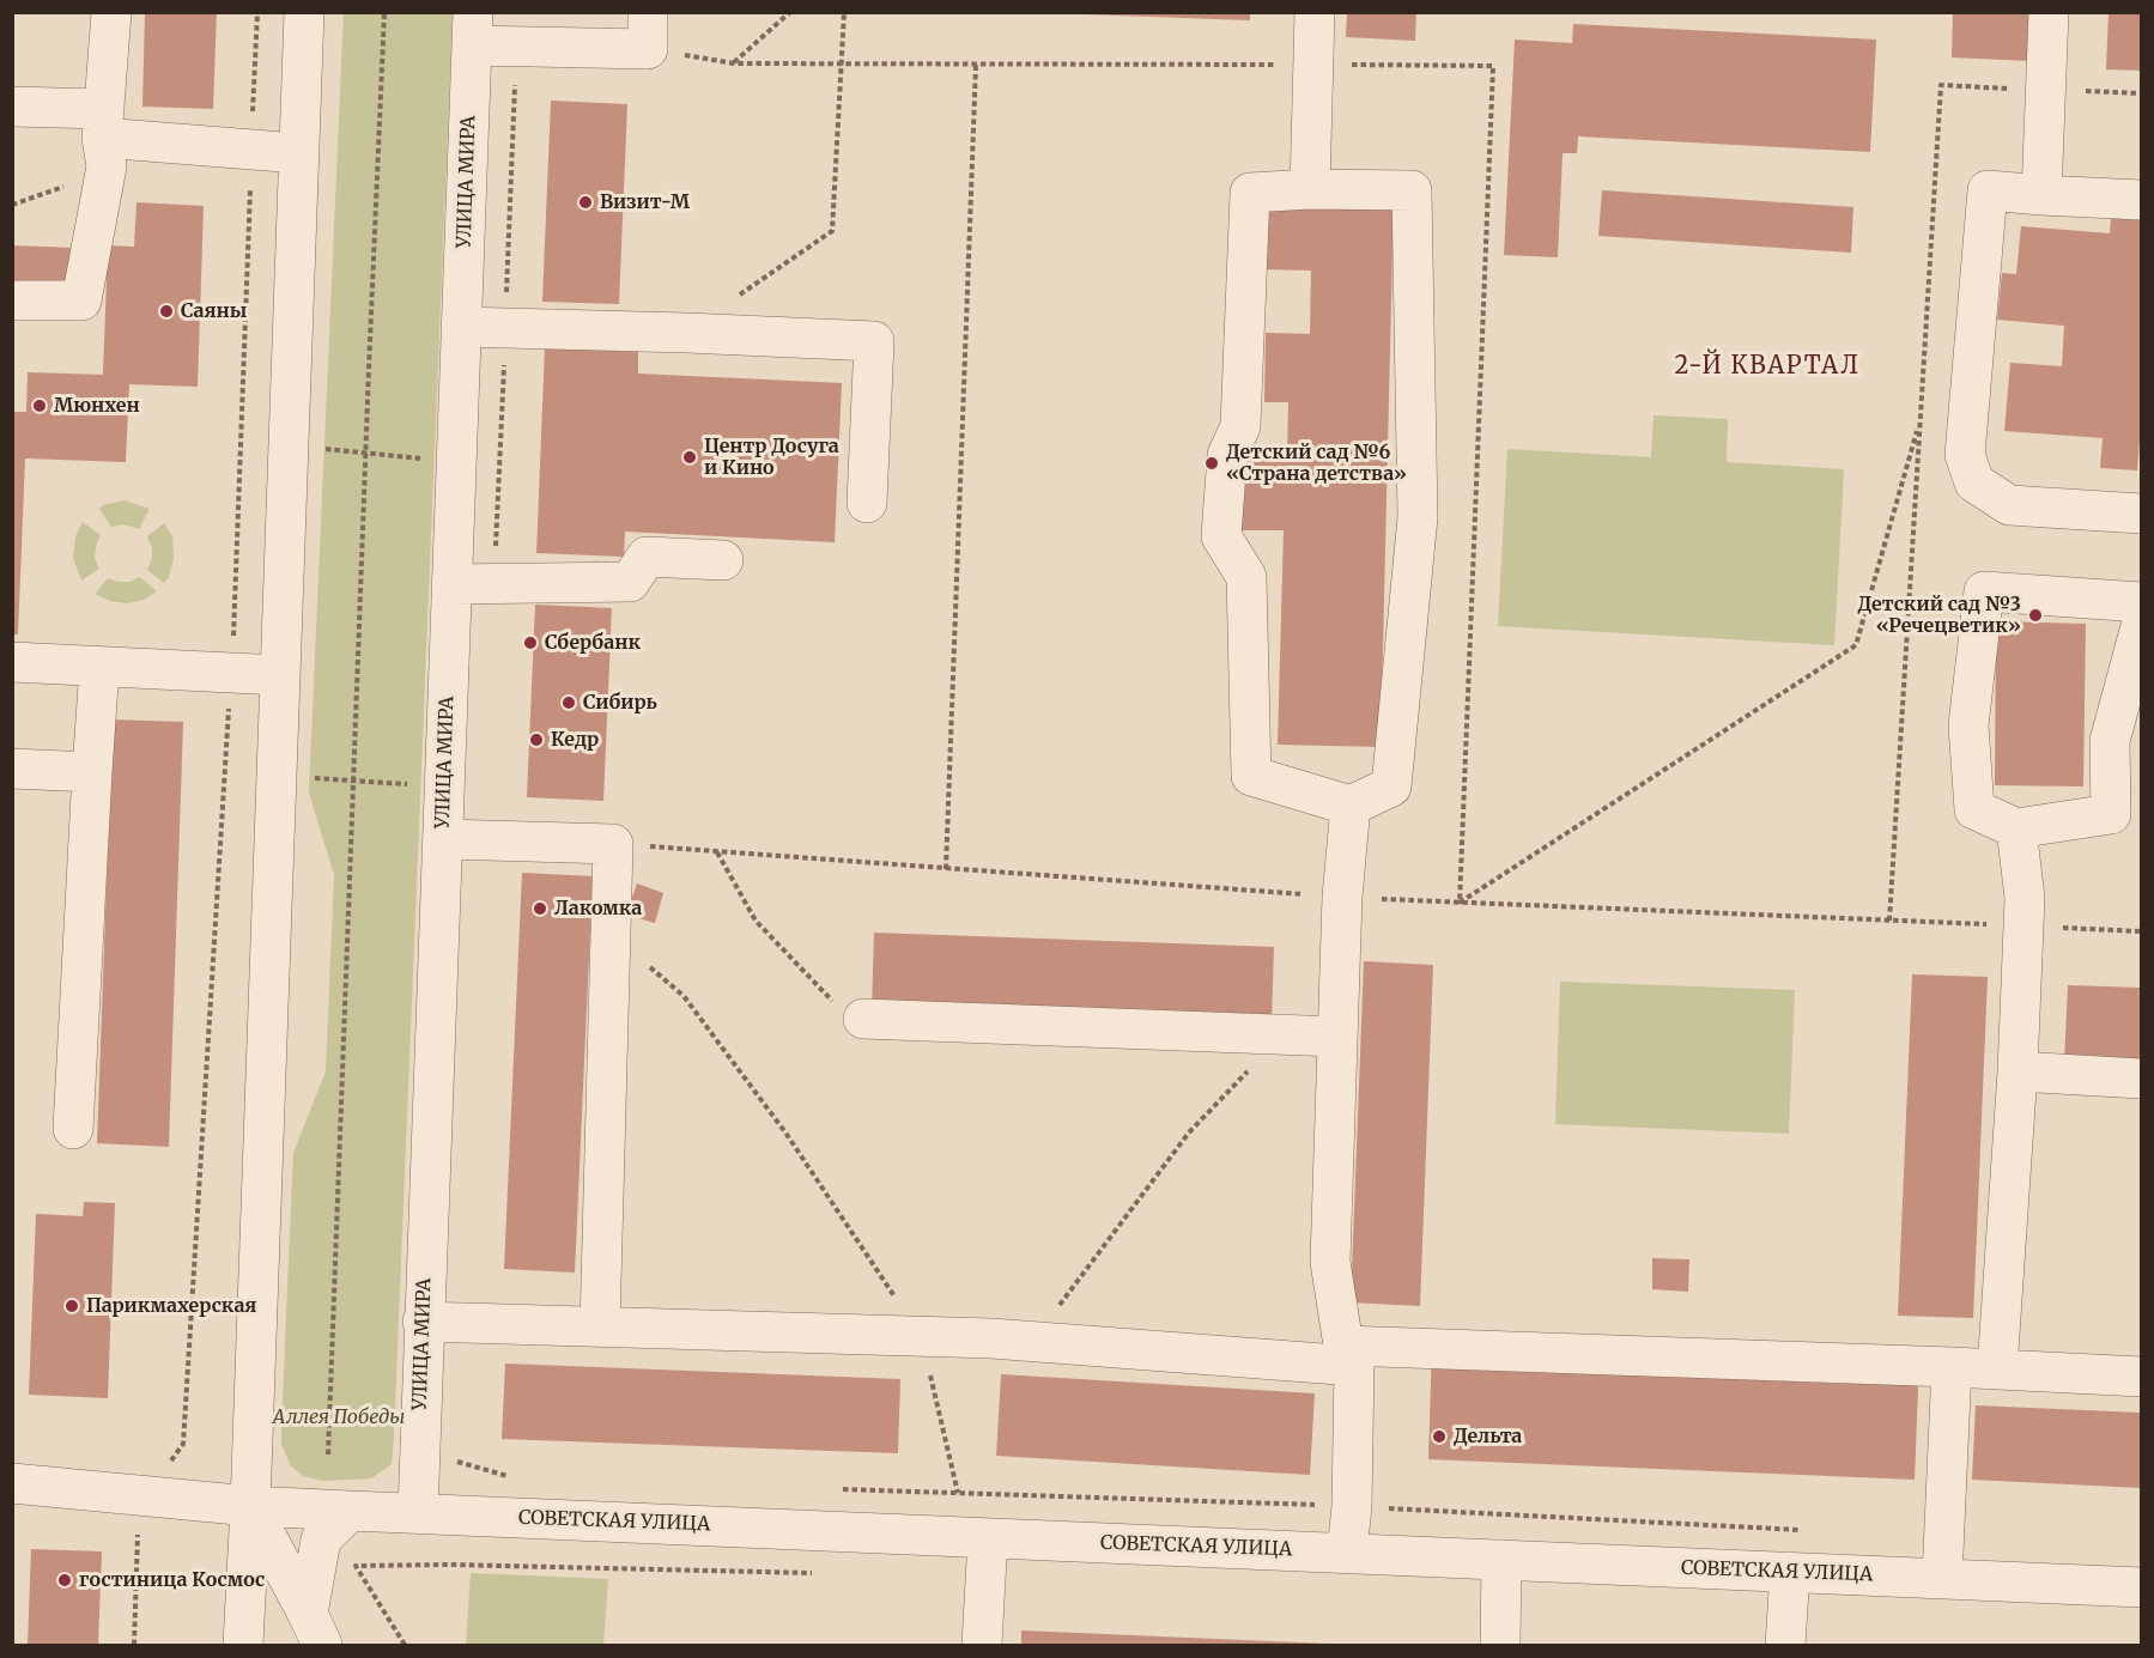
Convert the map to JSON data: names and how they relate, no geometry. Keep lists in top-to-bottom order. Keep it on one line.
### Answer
{"streets":{"street":["УЛИЦА МИРА","СОВЕТСКАЯ УЛИЦА"]},"crossings":[["УЛИЦА МИРА","СОВЕТСКАЯ УЛИЦА"]],"districts":["2-Й КВАРТАЛ"],"parks":["Аллея Победы"],"places":["Визит-М","Саяны","Мюнхен","Центр Досуга и Кино","Детский сад №6 «Страна детства»","Детский сад №3 «Речецветик»","Сбербанк","Сибирь","Кедр","Лакомка","Парикмахерская","Дельта","гостиница Космос"]}
